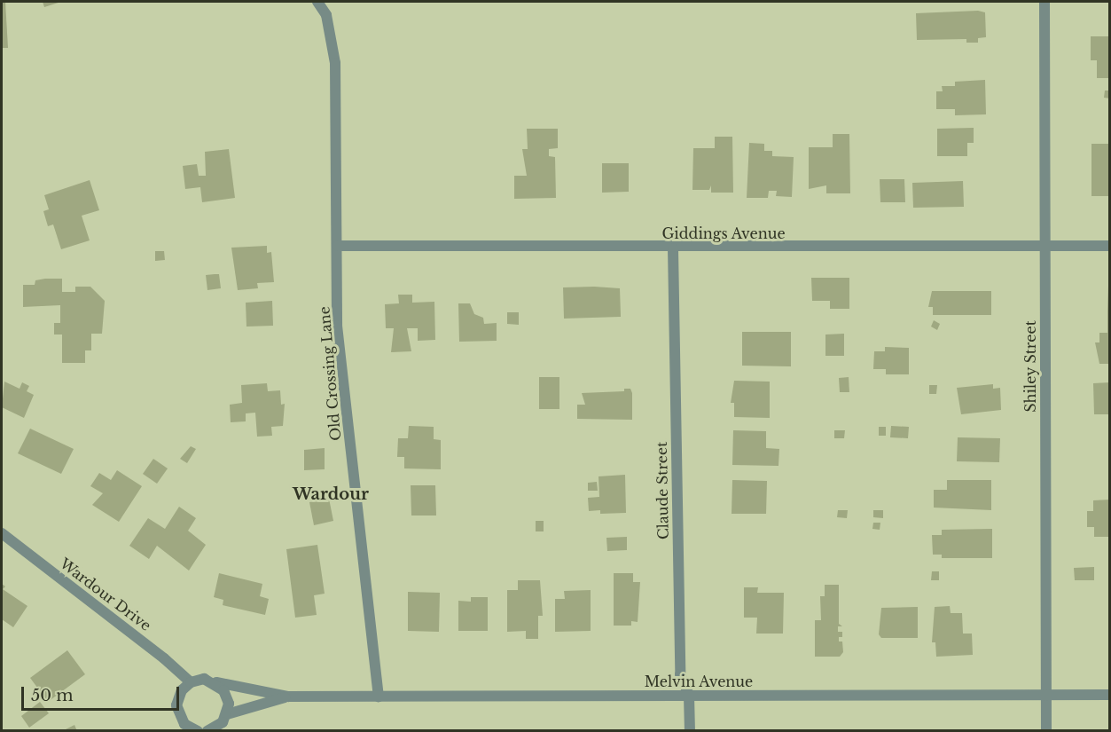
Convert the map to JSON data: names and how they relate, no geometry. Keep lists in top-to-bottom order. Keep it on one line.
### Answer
{"streets":{"street":["Giddings Avenue","Shiley Street","Old Crossing Lane","Claude Street","Wardour Drive","Melvin Avenue"]},"crossings":[["Giddings Avenue","Shiley Street"],["Giddings Avenue","Old Crossing Lane"],["Giddings Avenue","Claude Street"],["Shiley Street","Melvin Avenue"],["Old Crossing Lane","Melvin Avenue"],["Claude Street","Melvin Avenue"],["Wardour Drive","Melvin Avenue"]],"districts":["Wardour"],"scale_bar":"50 m"}
